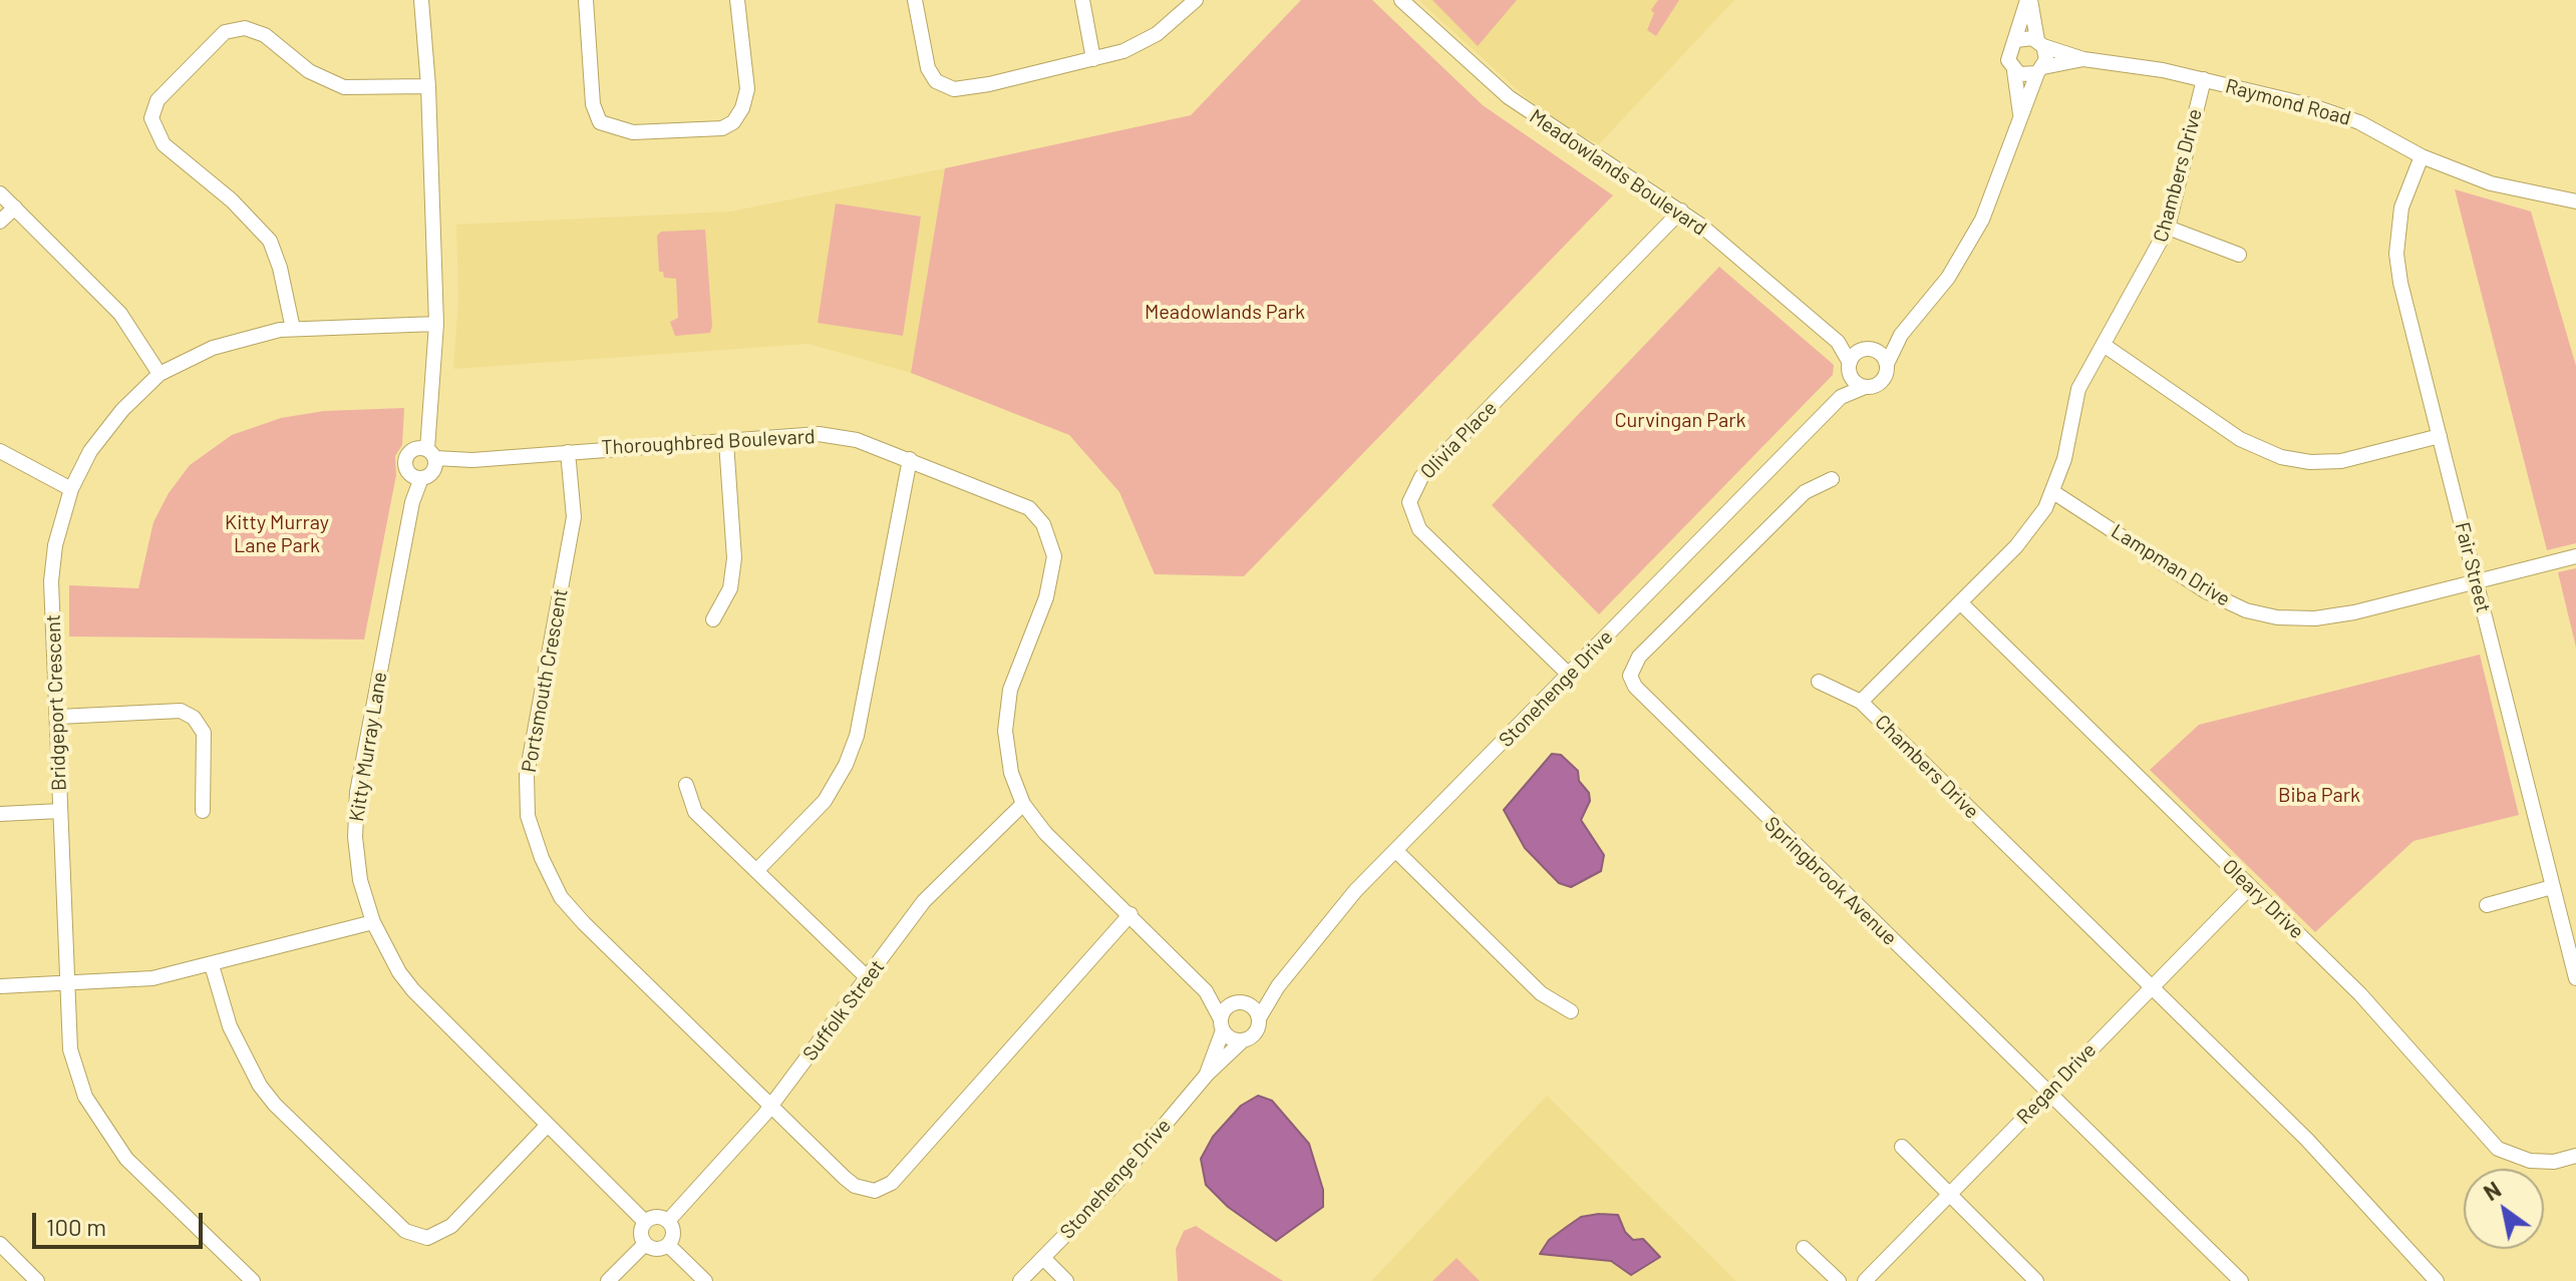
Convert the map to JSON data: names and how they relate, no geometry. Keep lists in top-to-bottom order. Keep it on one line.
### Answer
{"streets":{"street":["Raymond Road","Meadowlands Boulevard","Chambers Drive","Olivia Place","Thoroughbred Boulevard","Lampman Drive","Fair Street","Portsmouth Crescent","Stonehenge Drive","Bridgeport Crescent","Kitty Murray Lane","Springbrook Avenue","Oleary Drive","Suffolk Street","Regan Drive"]},"crossings":[["Raymond Road","Chambers Drive"],["Raymond Road","Fair Street"],["Meadowlands Boulevard","Olivia Place"],["Meadowlands Boulevard","Stonehenge Drive"],["Chambers Drive","Lampman Drive"],["Chambers Drive","Oleary Drive"],["Chambers Drive","Regan Drive"],["Olivia Place","Stonehenge Drive"],["Thoroughbred Boulevard","Portsmouth Crescent"],["Thoroughbred Boulevard","Stonehenge Drive"],["Thoroughbred Boulevard","Kitty Murray Lane"],["Thoroughbred Boulevard","Suffolk Street"],["Lampman Drive","Fair Street"],["Portsmouth Crescent","Suffolk Street"],["Kitty Murray Lane","Suffolk Street"],["Springbrook Avenue","Regan Drive"],["Oleary Drive","Regan Drive"]],"parks":["Meadowlands Park","Curvingan Park","Kitty Murray Lane Park","Biba Park"],"scale_bar":"100 m","north":"top left"}
